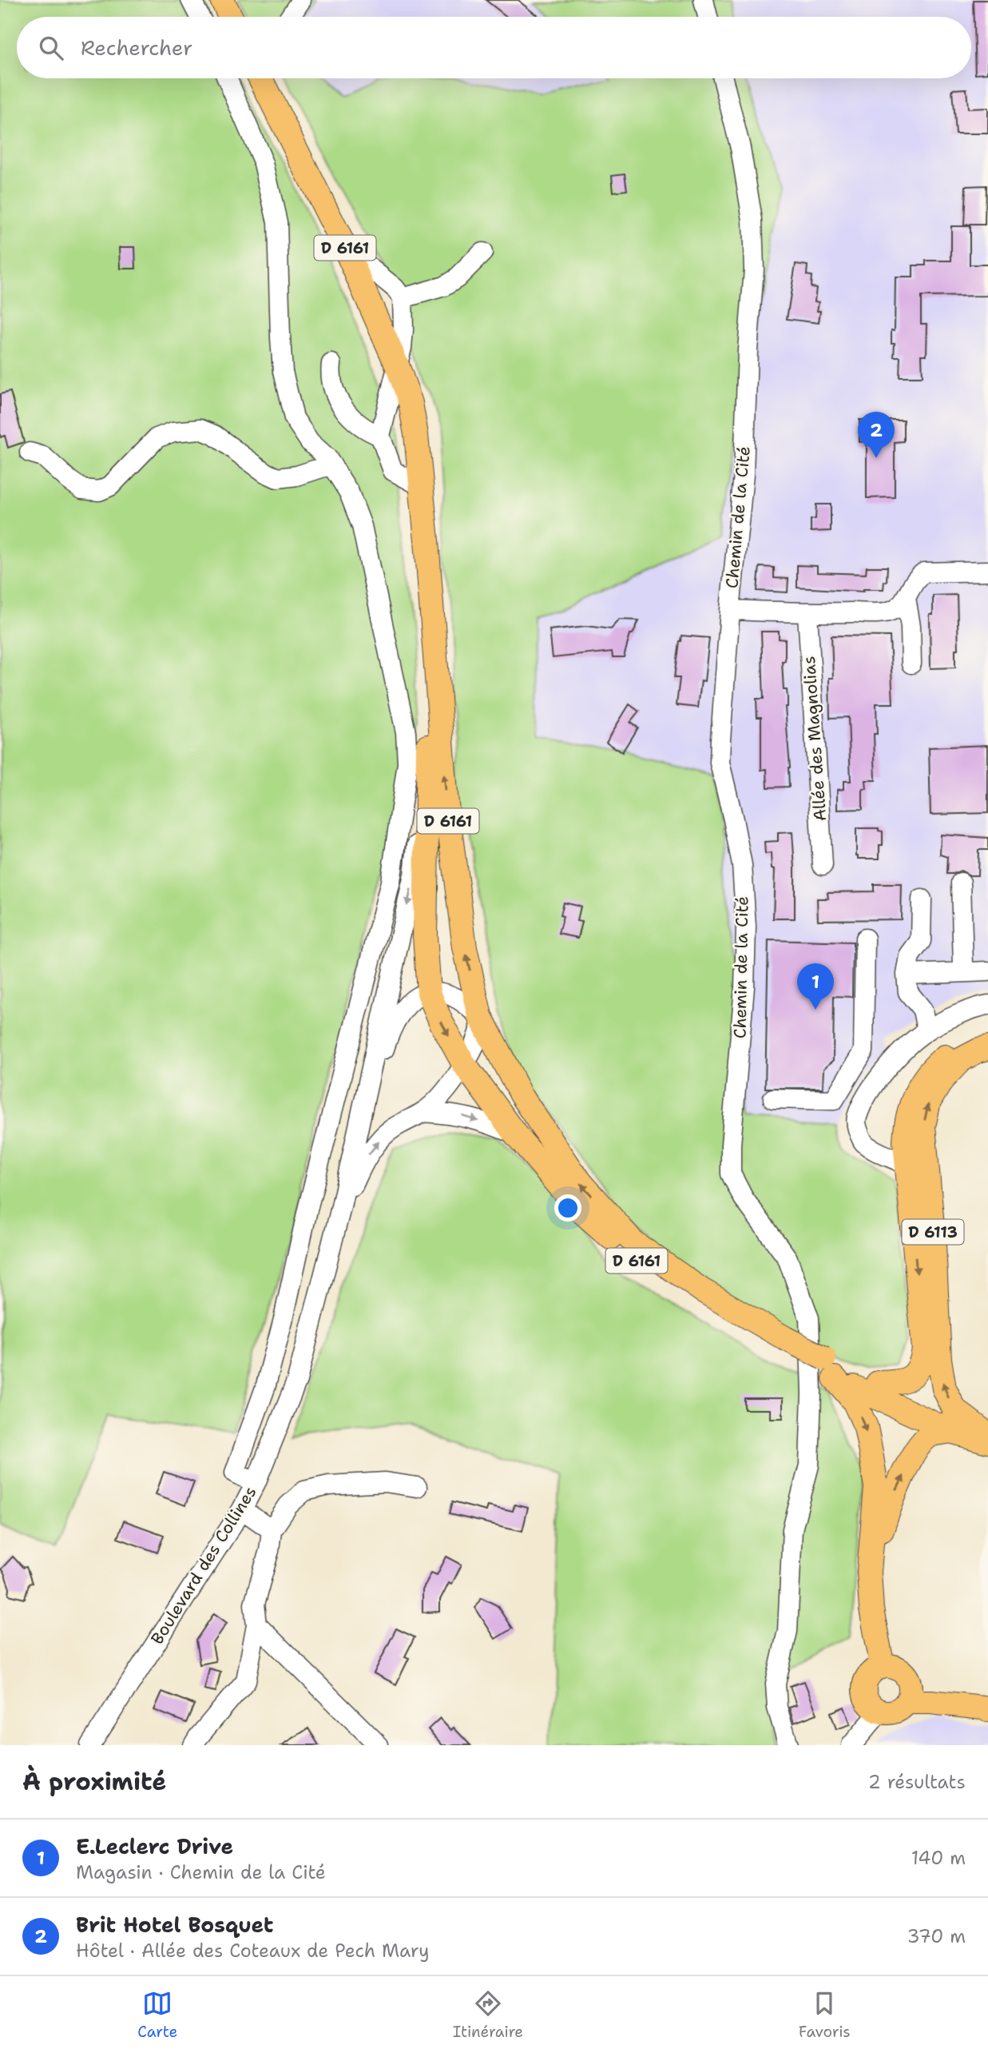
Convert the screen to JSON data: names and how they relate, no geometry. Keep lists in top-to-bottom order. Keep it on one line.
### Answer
{"streets":{"main road":["D 6161","D 6113"],"street":["Chemin de la Cité","Allée des Magnolias","Boulevard des Collines"]},"crossings":[["D 6161","D 6113"]],"page":{"search":"Rechercher","pins":["2","1"],"heading":["À proximité","2 résultats"],"list":[{"mark":"1","name":"E.Leclerc Drive","note":"Magasin · Chemin de la Cité","value":"140 m"},{"mark":"2","name":"Brit Hotel Bosquet","note":"Hôtel · Allée des Coteaux de Pech Mary","value":"370 m"}],"nav":["Carte","Itinéraire","Favoris"]}}
